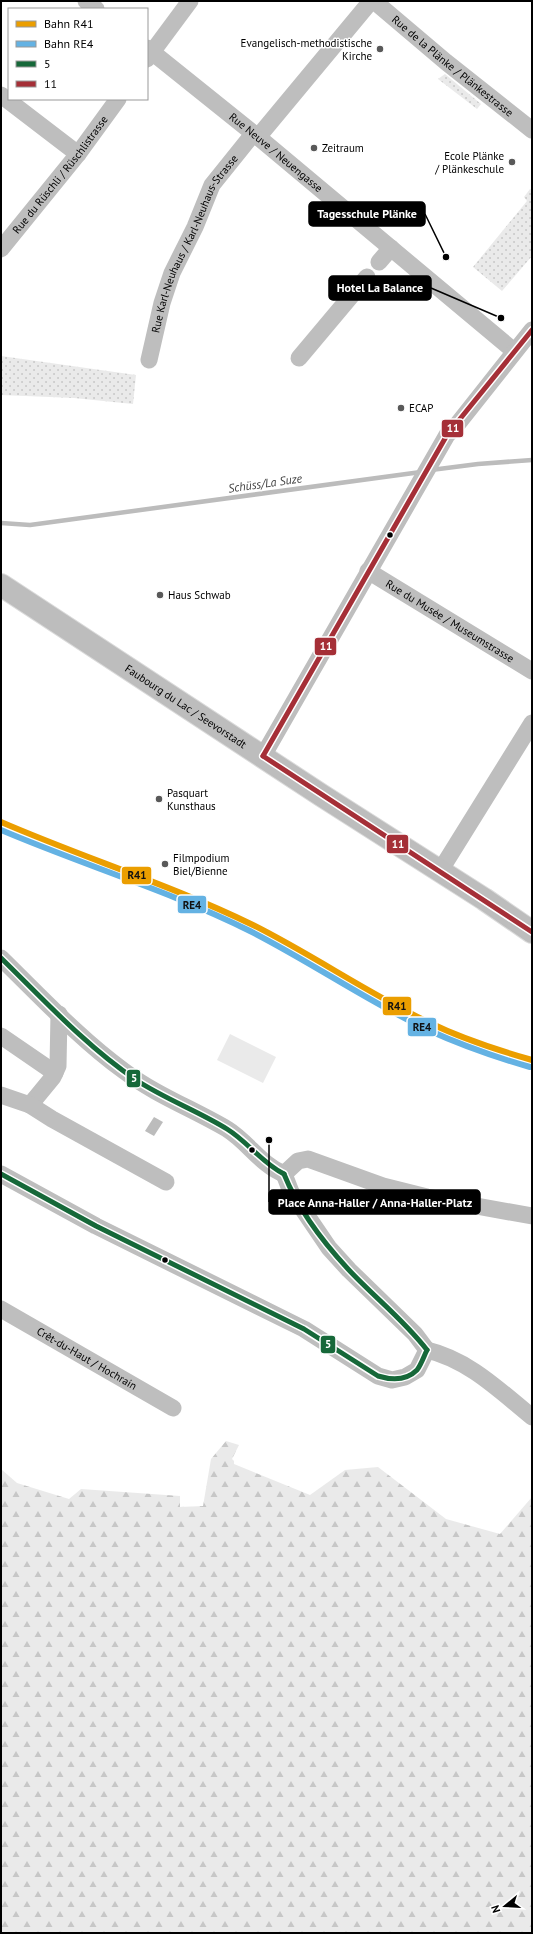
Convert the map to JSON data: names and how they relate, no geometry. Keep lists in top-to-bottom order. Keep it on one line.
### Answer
{"streets":{"main road":["Faubourg du Lac / Seevorstadt"],"street":["Rue de la Plänke / Plänkestrasse","Rue Neuve / Neuengasse","Rue du Rüschli / Rüschlistrasse","Rue Karl-Neuhaus / Karl-Neuhaus-Strasse","Rue du Musée / Museumstrasse","Crêt-du-Haut / Hochrain"]},"crossings":[["Rue Neuve / Neuengasse","Rue Karl-Neuhaus / Karl-Neuhaus-Strasse"]],"water":["Schüss/La Suze"],"places":["Evangelisch-methodistische Kirche","Zeitraum","Ecole Plänke / Plänkeschule","Tagesschule Plänke","Hotel La Balance","ECAP","Haus Schwab","Pasquart Kunsthaus","Filmpodium Biel/Bienne","Place Anna-Haller / Anna-Haller-Platz"],"lines":["transit line 11","rail line R41","rail line RE4","transit line 5"],"legend":["Bahn R41","Bahn RE4","5","11"],"north":"left"}
